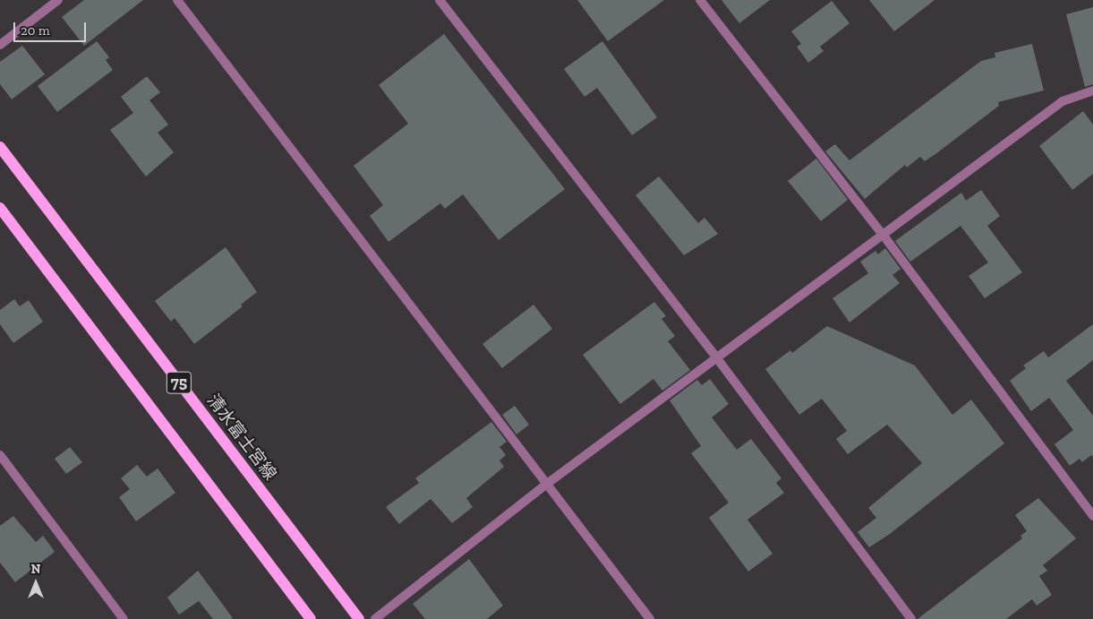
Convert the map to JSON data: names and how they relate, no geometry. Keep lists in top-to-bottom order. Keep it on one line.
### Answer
{"streets":{"main road":["75","清水富士宮線"]},"scale_bar":"20 m","north":"top"}
